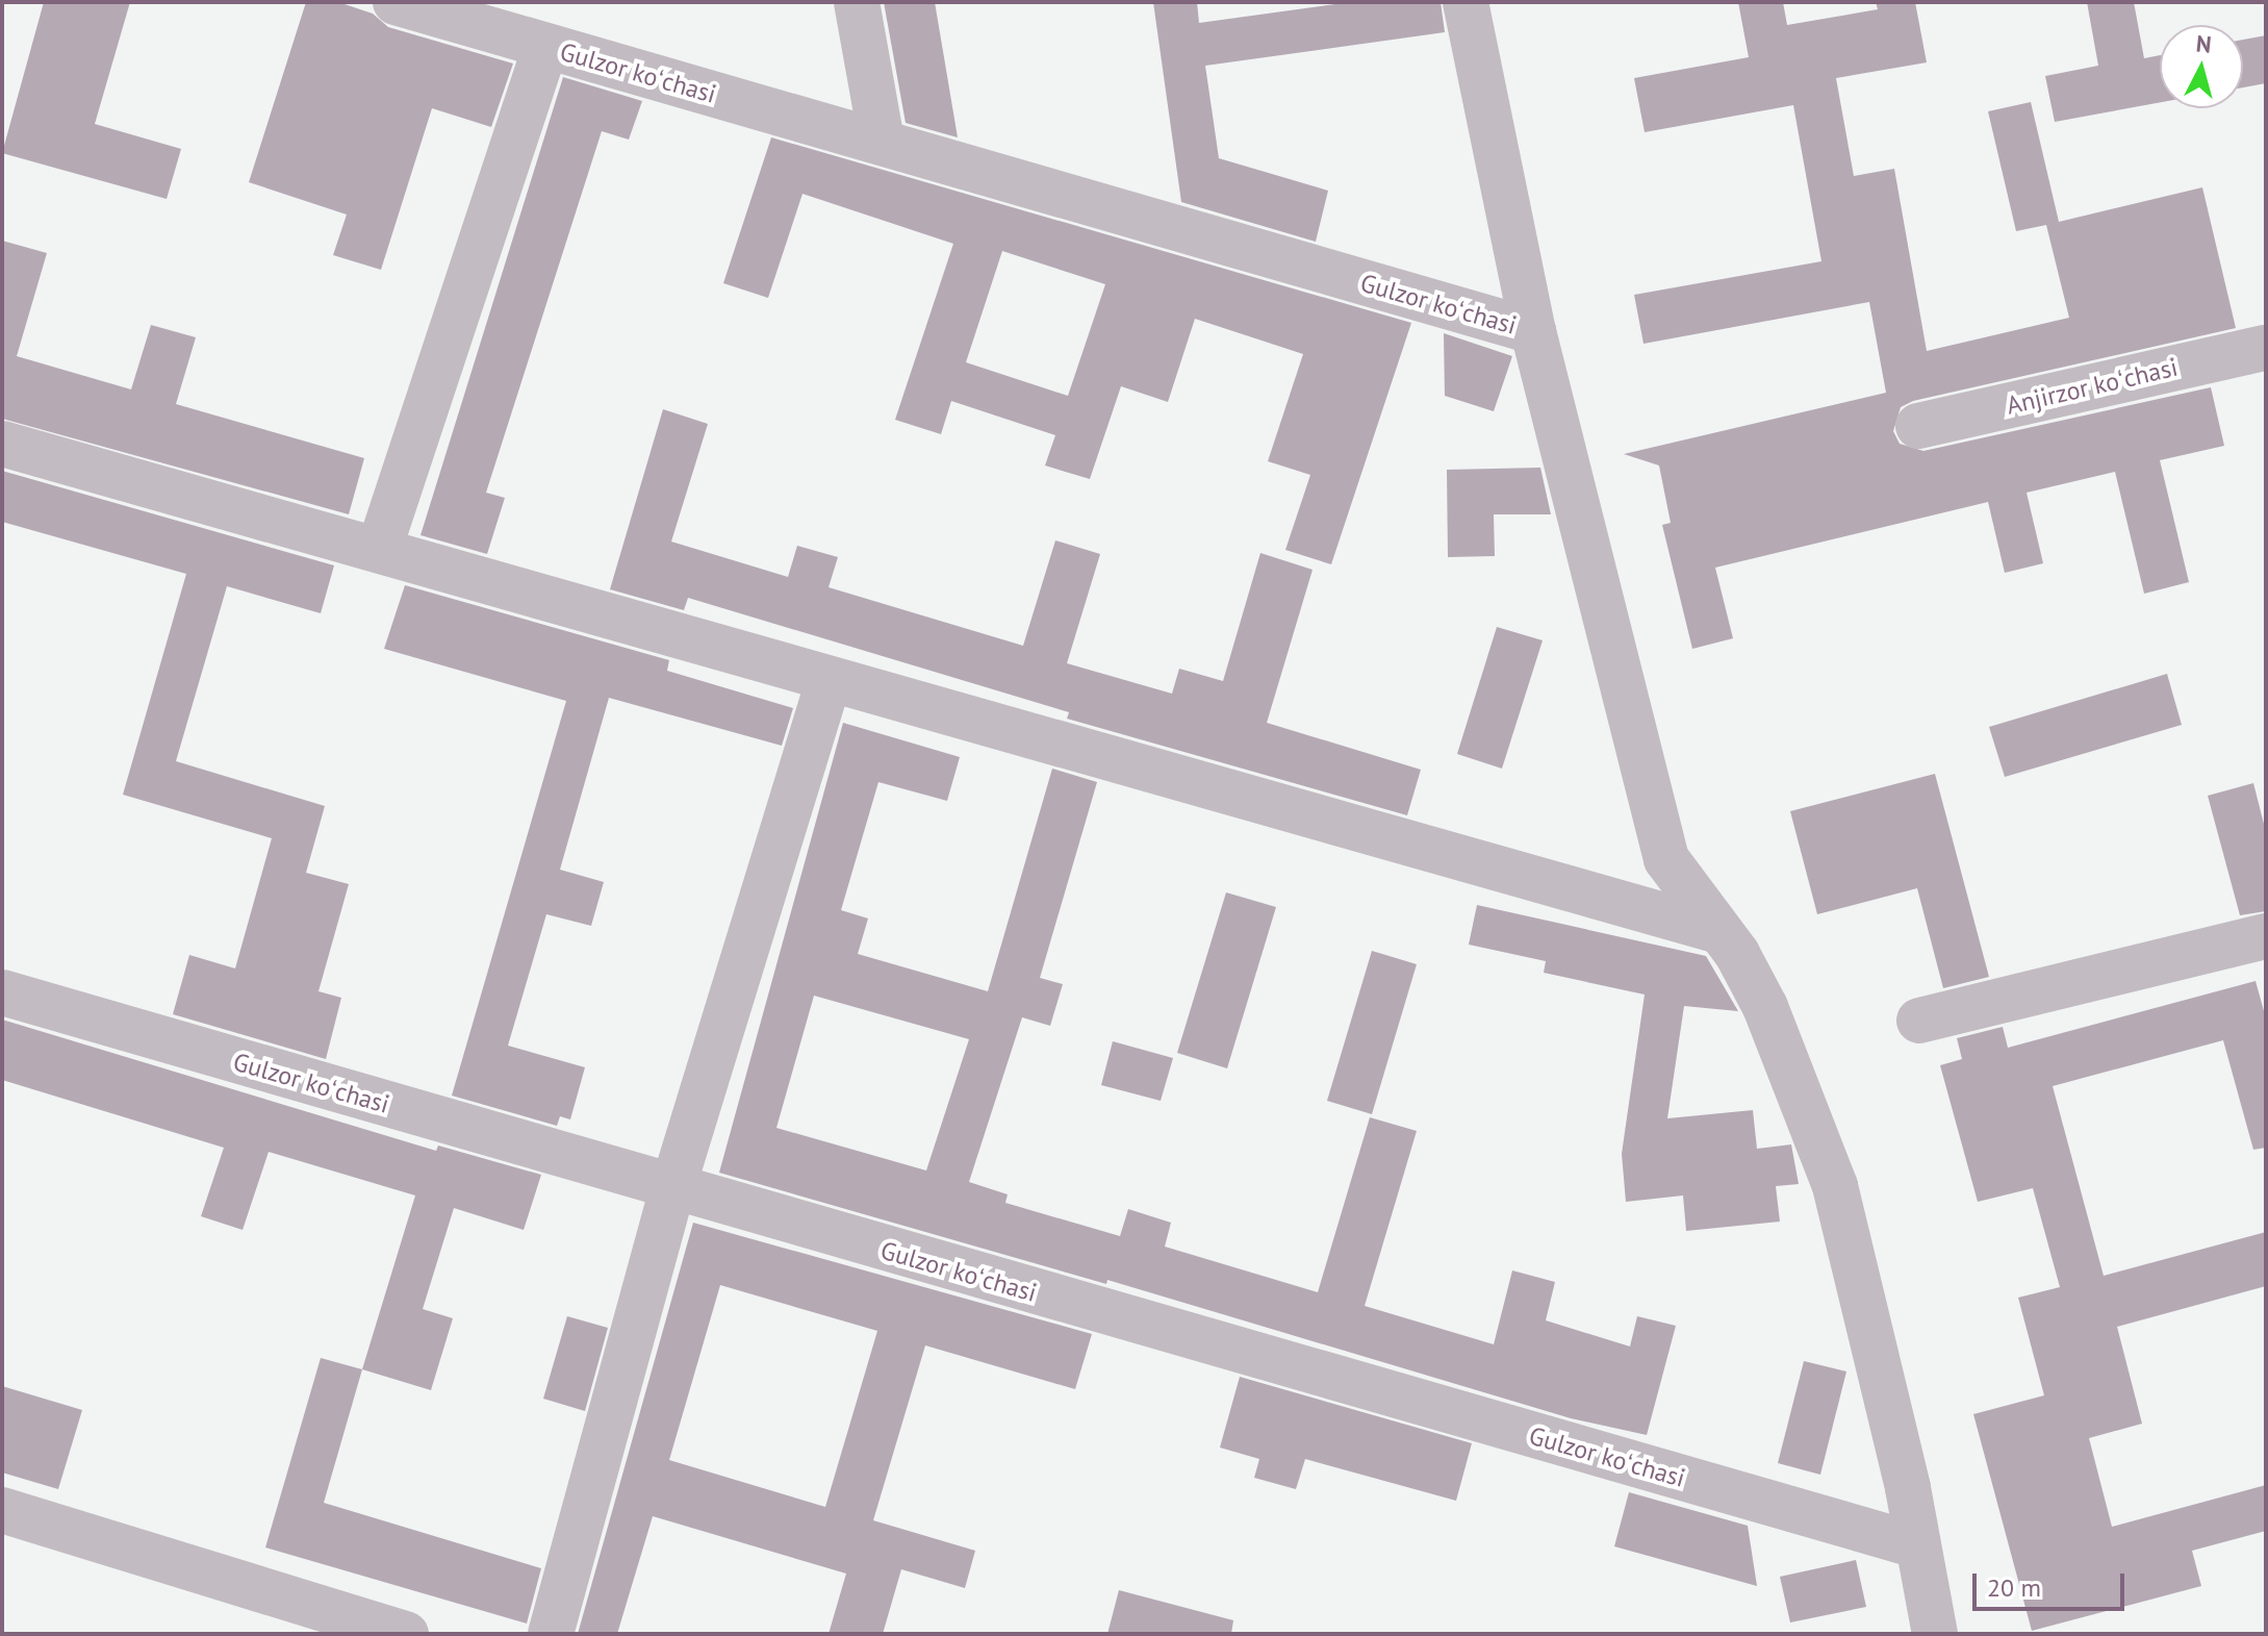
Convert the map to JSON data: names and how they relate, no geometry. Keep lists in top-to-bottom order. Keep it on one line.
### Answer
{"streets":{"street":["Gulzor koʻchasi","Anjirzor koʻchasi"]},"scale_bar":"20 m","north":"top"}
